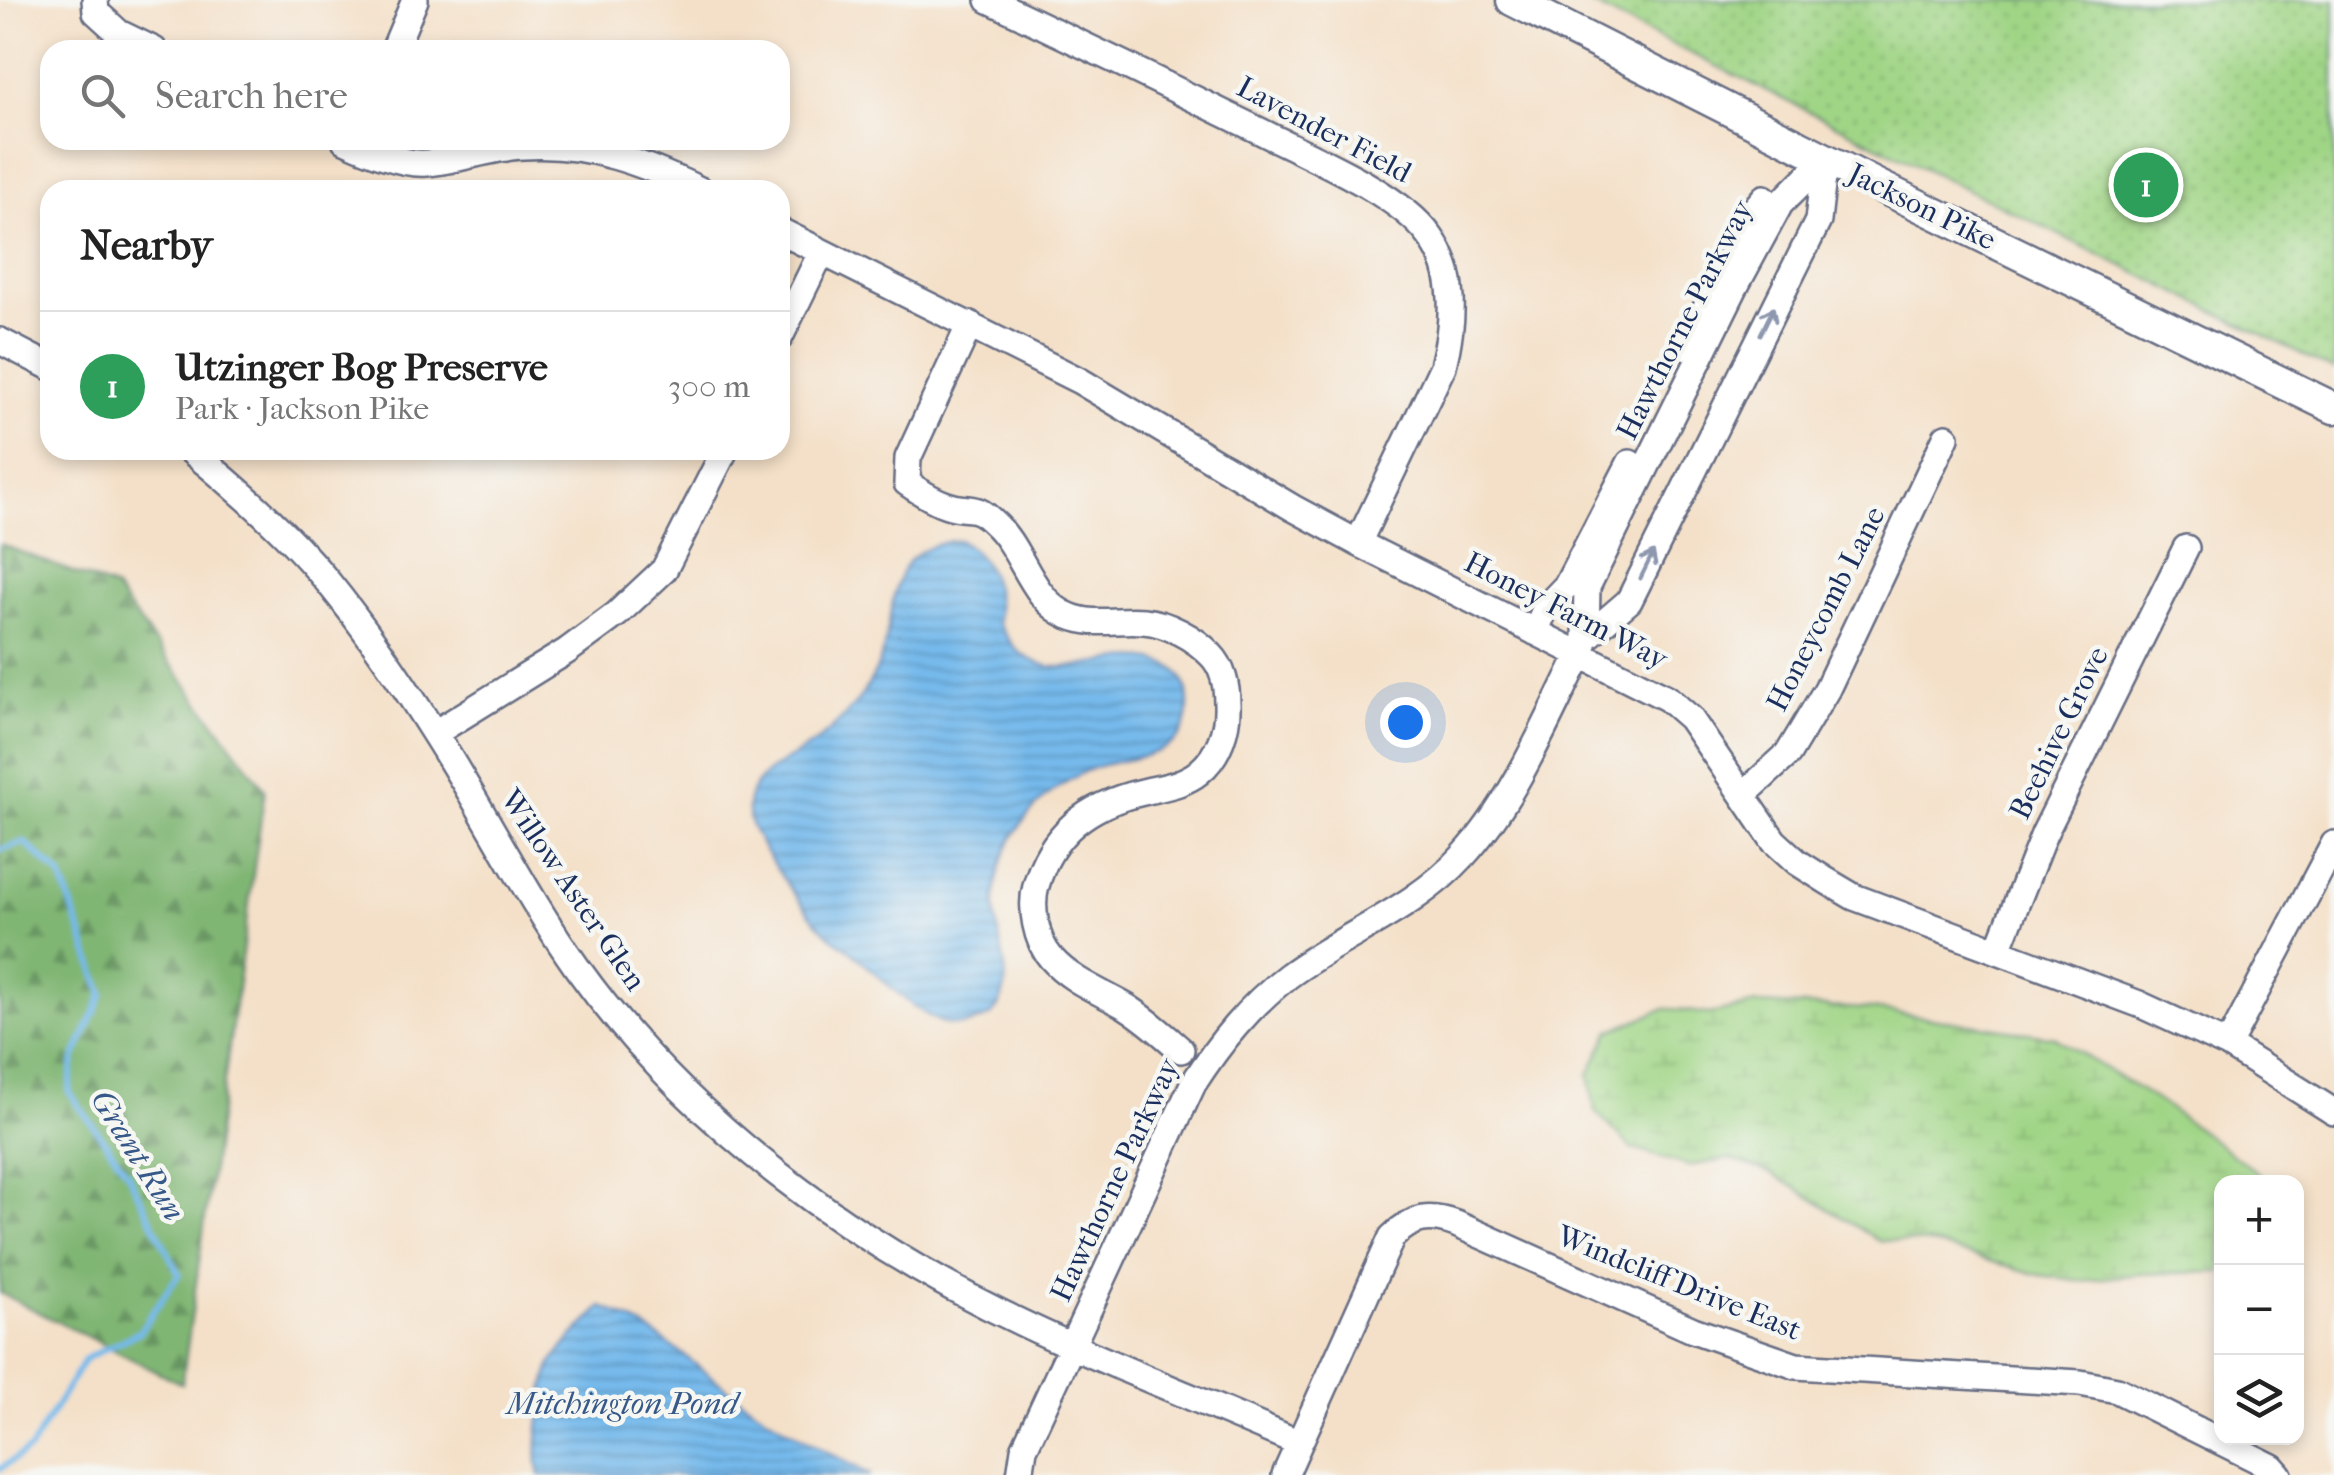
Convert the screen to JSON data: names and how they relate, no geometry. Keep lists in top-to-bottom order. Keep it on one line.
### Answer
{"streets":{"main road":["Jackson Pike"],"street":["Lavender Field","Hawthorne Parkway","Honeycomb Lane","Honey Farm Way","Beehive Grove","Willow Aster Glen","Windcliff Drive East"]},"crossings":[["Lavender Field","Honey Farm Way"],["Jackson Pike","Hawthorne Parkway"],["Hawthorne Parkway","Honey Farm Way"],["Hawthorne Parkway","Willow Aster Glen"],["Honeycomb Lane","Honey Farm Way"],["Honey Farm Way","Beehive Grove"],["Willow Aster Glen","Windcliff Drive East"]],"water":["Grant Run","Mitchington Pond"],"page":{"search":"Search here","pins":"1","heading":"Nearby","list":[{"mark":"1","name":"Utzinger Bog Preserve","note":"Park · Jackson Pike","value":"300 m"}],"map_buttons":["+","−"]}}
